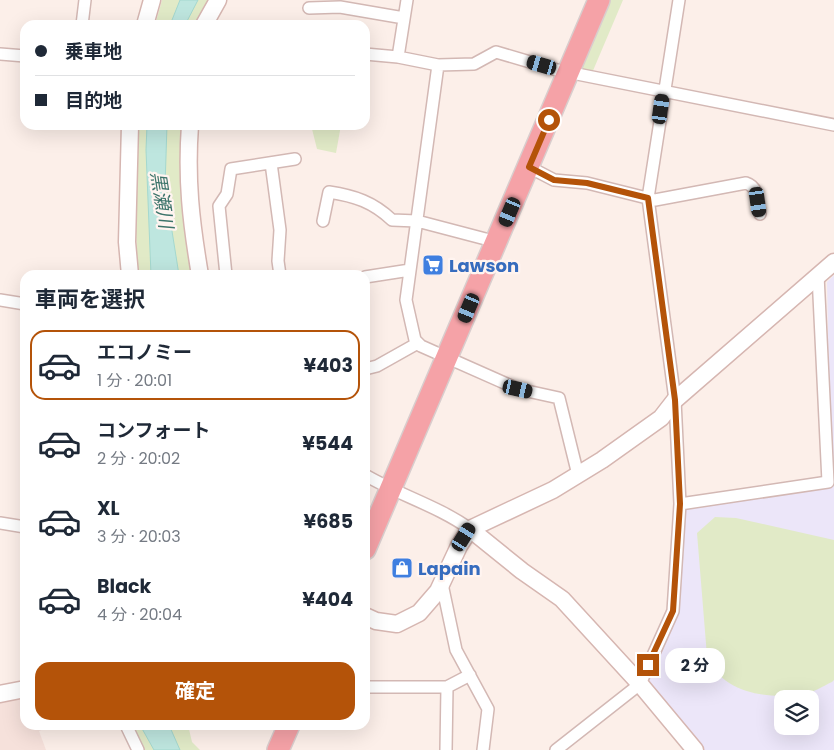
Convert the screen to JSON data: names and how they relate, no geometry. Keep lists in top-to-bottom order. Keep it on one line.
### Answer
{"water":["黒瀬川"],"places":{"supermarket":["Lawson"],"shop":["Lapain"]},"page":{"banner":["乗車地","目的地"],"heading":"車両を選択","list":[{"name":"エコノミー","note":"1 分 · 20:01","value":"¥403"},{"name":"コンフォート","note":"2 分 · 20:02","value":"¥544"},{"name":"XL","note":"3 分 · 20:03","value":"¥685"},{"name":"Black","note":"4 分 · 20:04","value":"¥404"}],"bubble":"2 分","buttons":"確定"}}
